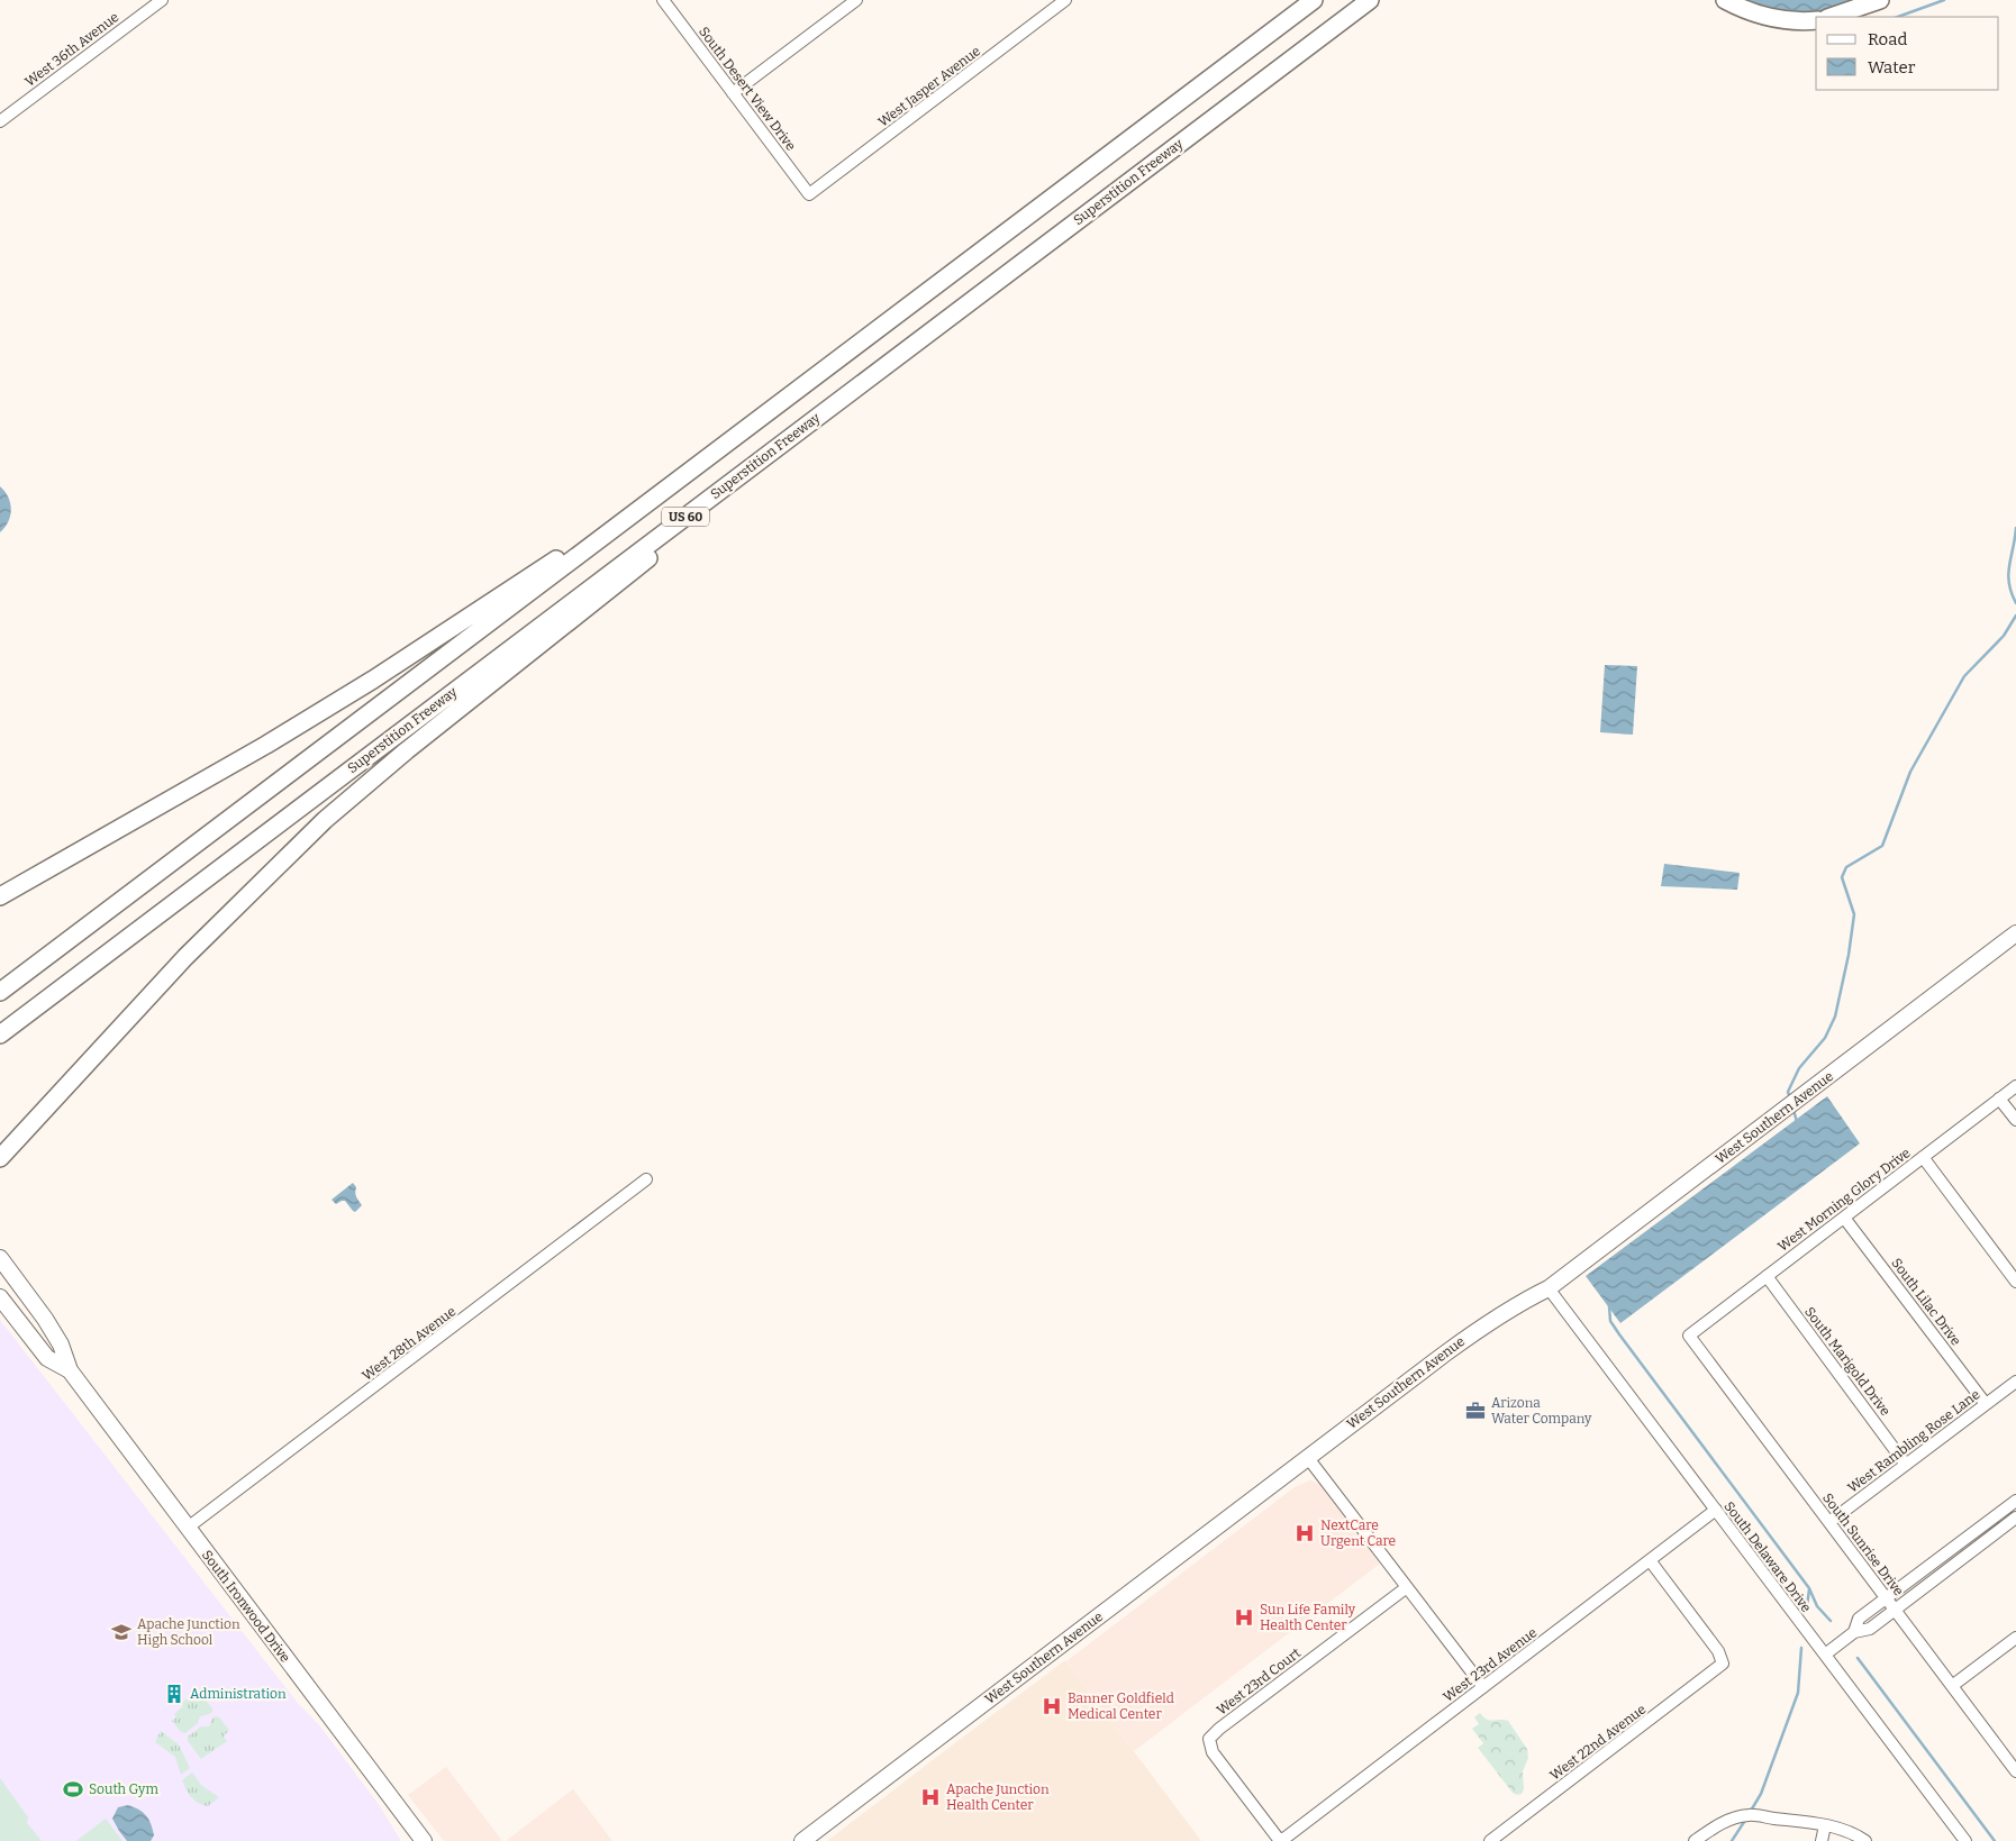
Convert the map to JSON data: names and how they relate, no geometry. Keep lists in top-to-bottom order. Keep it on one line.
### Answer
{"streets":{"highway":["Superstition Freeway","US 60"],"main road":["West Southern Avenue","South Ironwood Drive"],"street":["West 36th Avenue","West Jasper Avenue","South Desert View Drive","West Morning Glory Drive","South Lilac Drive","West 28th Avenue","South Marigold Drive","West Rambling Rose Lane","South Sunrise Drive","South Delaware Drive","West 23rd Avenue","West 23rd Court","West 22nd Avenue"]},"crossings":[["West Jasper Avenue","South Desert View Drive"],["West Southern Avenue","South Delaware Drive"],["West Morning Glory Drive","South Lilac Drive"],["West Morning Glory Drive","South Marigold Drive"],["West Morning Glory Drive","South Sunrise Drive"],["South Lilac Drive","West Rambling Rose Lane"],["West 28th Avenue","South Ironwood Drive"],["South Marigold Drive","West Rambling Rose Lane"],["West Rambling Rose Lane","South Sunrise Drive"],["South Delaware Drive","West 23rd Avenue"],["West 23rd Avenue","West 23rd Court"],["West 23rd Avenue","West 22nd Avenue"]],"places":{"office":["Arizona Water Company"],"hospital":["NextCare Urgent Care","Sun Life Family Health Center","Banner Goldfield Medical Center","Apache Junction Health Center"],"school or university":["Apache Junction High School"],"building":["Administration"],"sports":["South Gym"]},"legend":["Road","Water"]}
